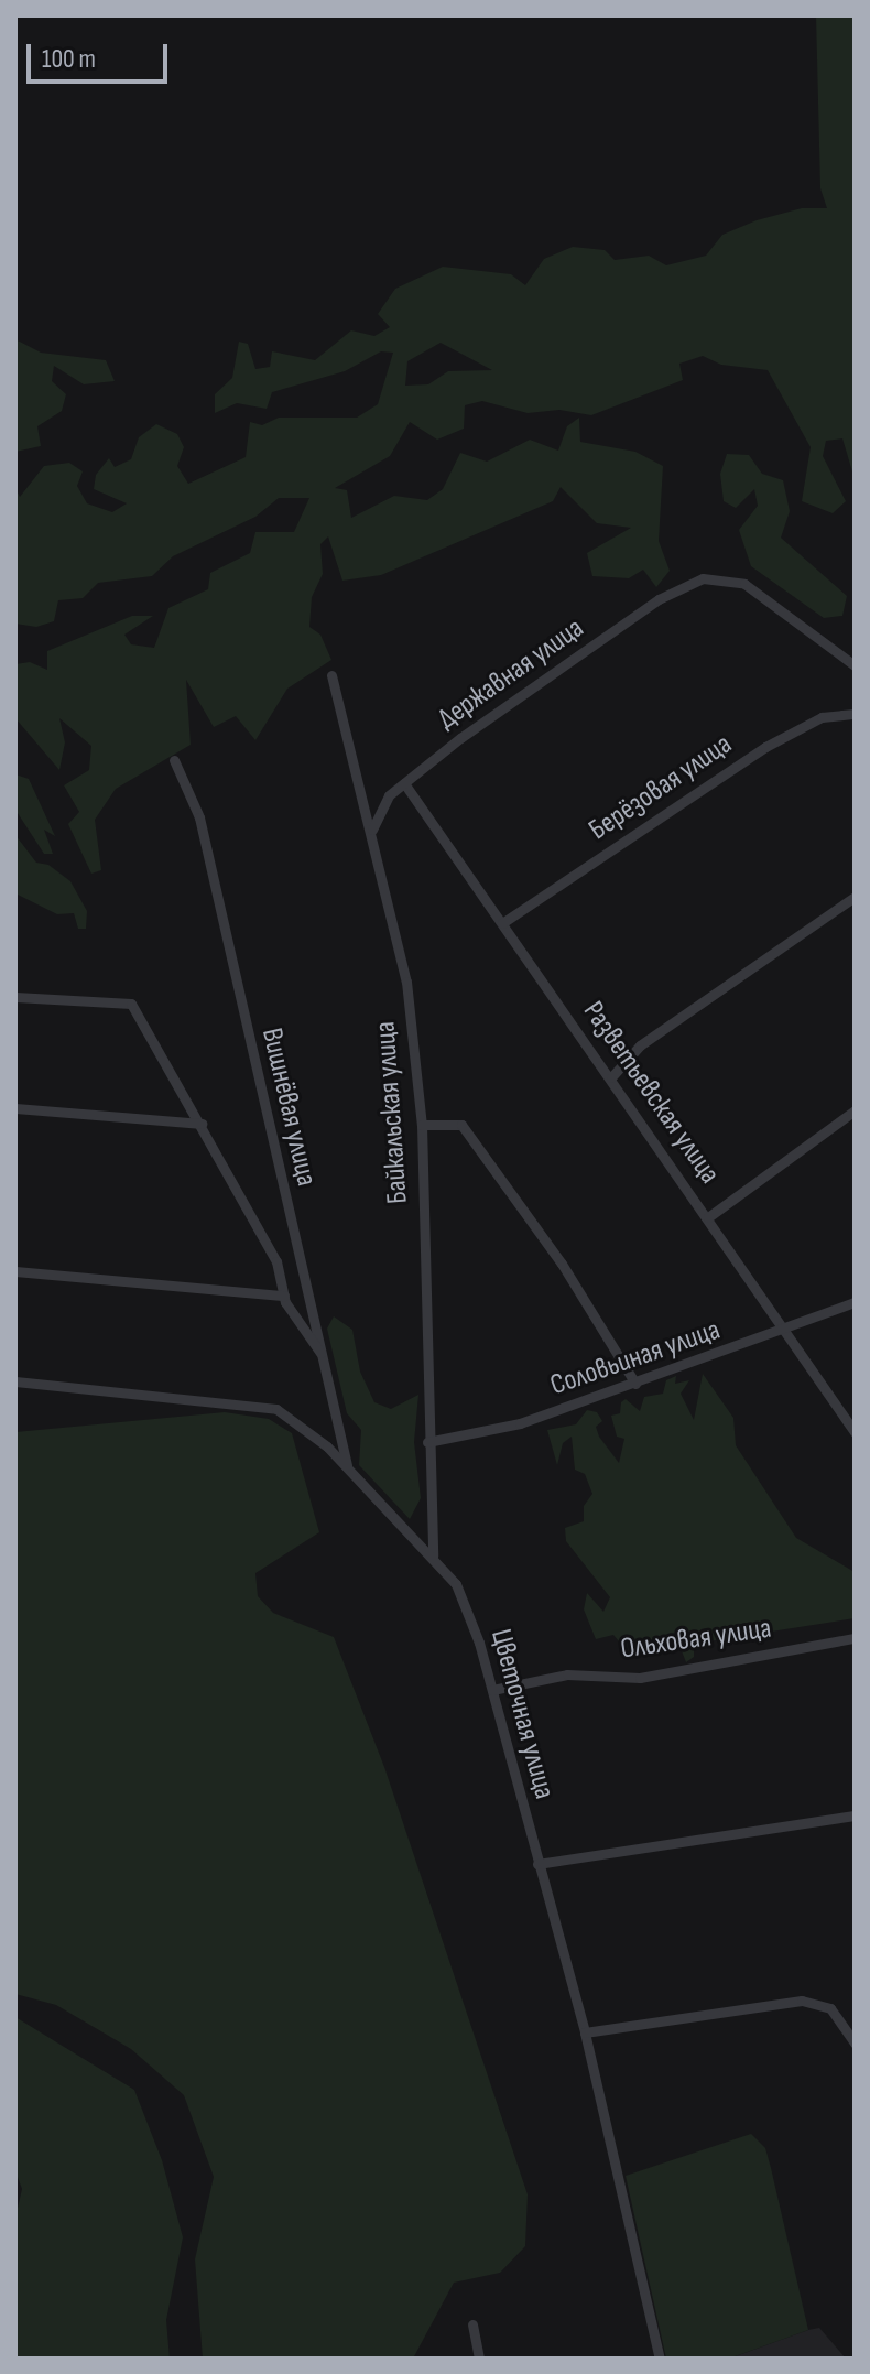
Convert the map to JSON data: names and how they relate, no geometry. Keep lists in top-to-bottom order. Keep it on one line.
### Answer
{"streets":{"street":["Державная улица","Берёзовая улица","Разветьевская улица","Вишнёвая улица","Байкальская улица","Соловьиная улица","Ольховая улица","Цветочная улица"]},"crossings":[["Державная улица","Разветьевская улица"],["Державная улица","Байкальская улица"],["Берёзовая улица","Разветьевская улица"],["Разветьевская улица","Соловьиная улица"],["Вишнёвая улица","Цветочная улица"],["Байкальская улица","Соловьиная улица"],["Байкальская улица","Цветочная улица"],["Ольховая улица","Цветочная улица"]],"scale_bar":"100 m"}
